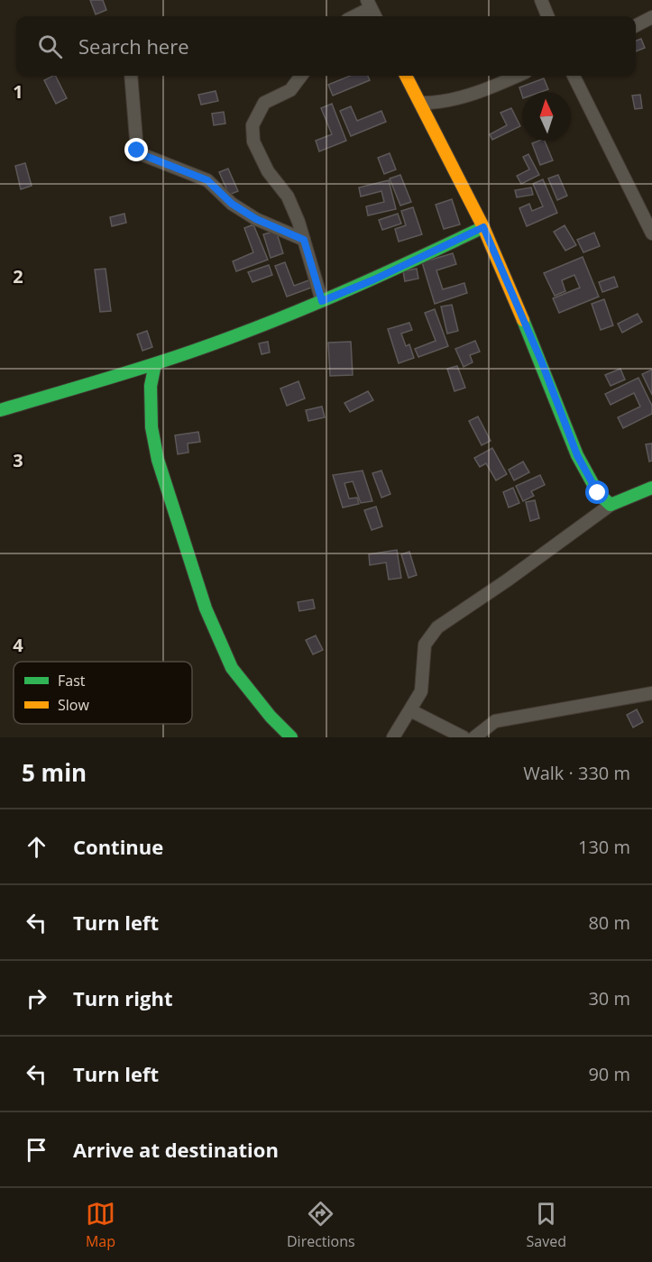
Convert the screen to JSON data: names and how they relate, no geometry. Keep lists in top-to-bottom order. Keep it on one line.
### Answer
{"legend":["Fast","Slow"],"north":"top","page":{"search":"Search here","heading":["5 min","Walk · 330 m"],"list":[["Continue","130 m"],["Turn left","80 m"],["Turn right","30 m"],["Turn left","90 m"],"Arrive at destination"],"nav":["Map","Directions","Saved"]},"grid":{"rows":["1","2","3","4"]}}
